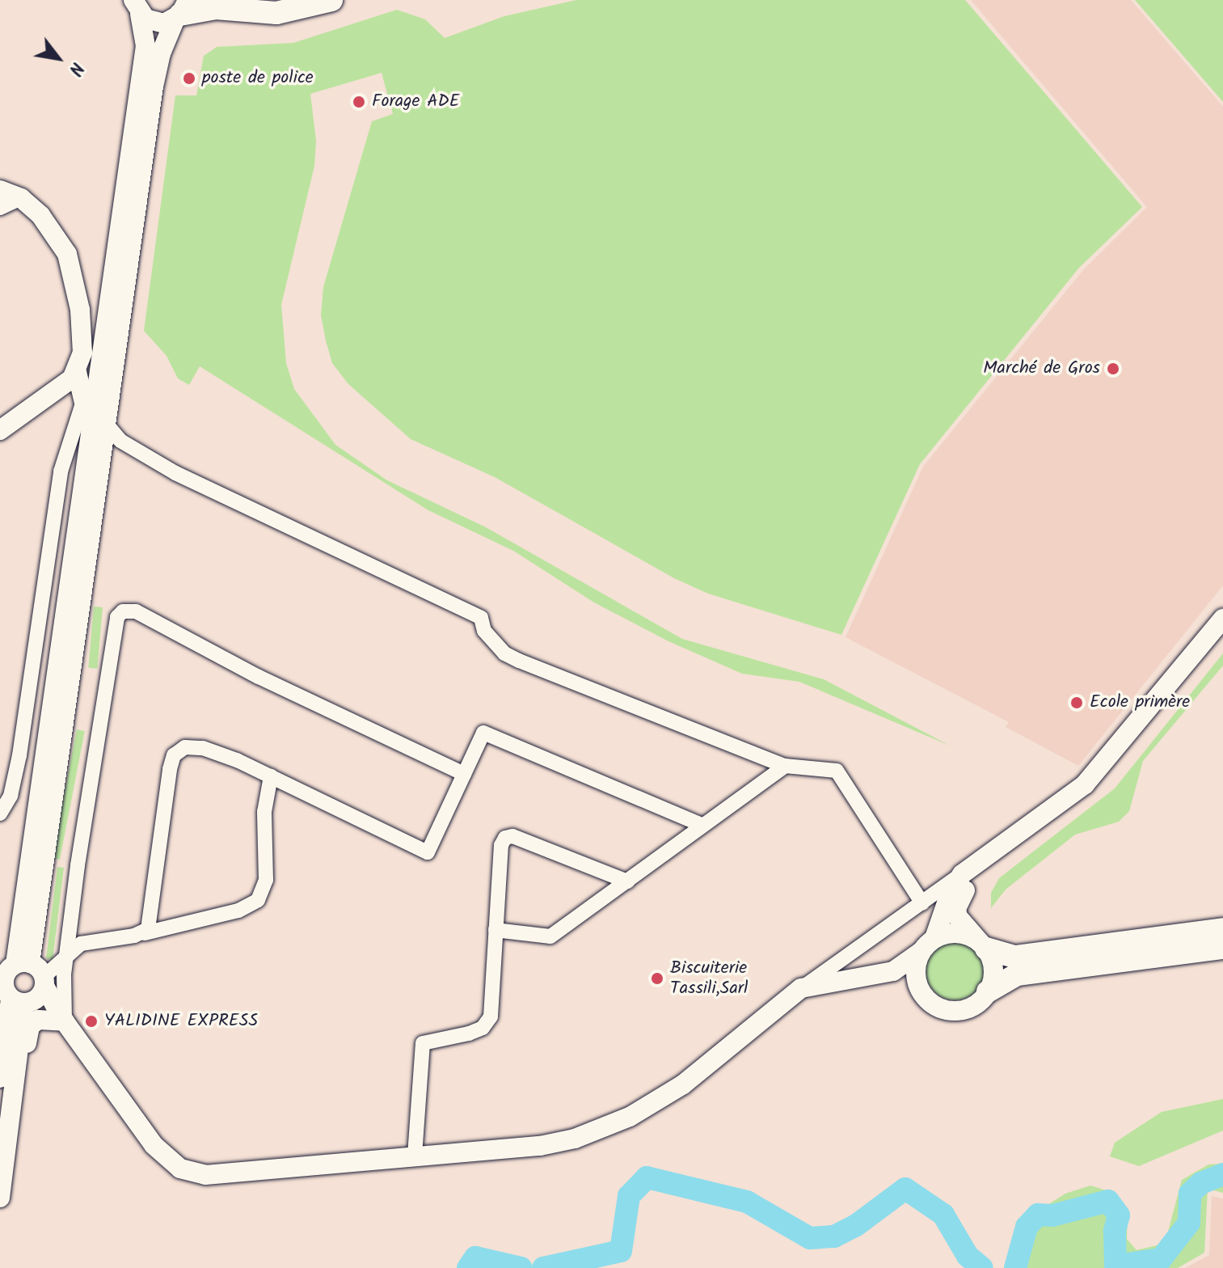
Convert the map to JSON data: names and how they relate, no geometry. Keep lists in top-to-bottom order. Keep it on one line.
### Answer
{"places":["poste de police","Forage ADE","Marché de Gros","Ecole primère","Biscuiterie Tassili,Sarl","YALIDINE EXPRESS"],"north":"bottom right"}
